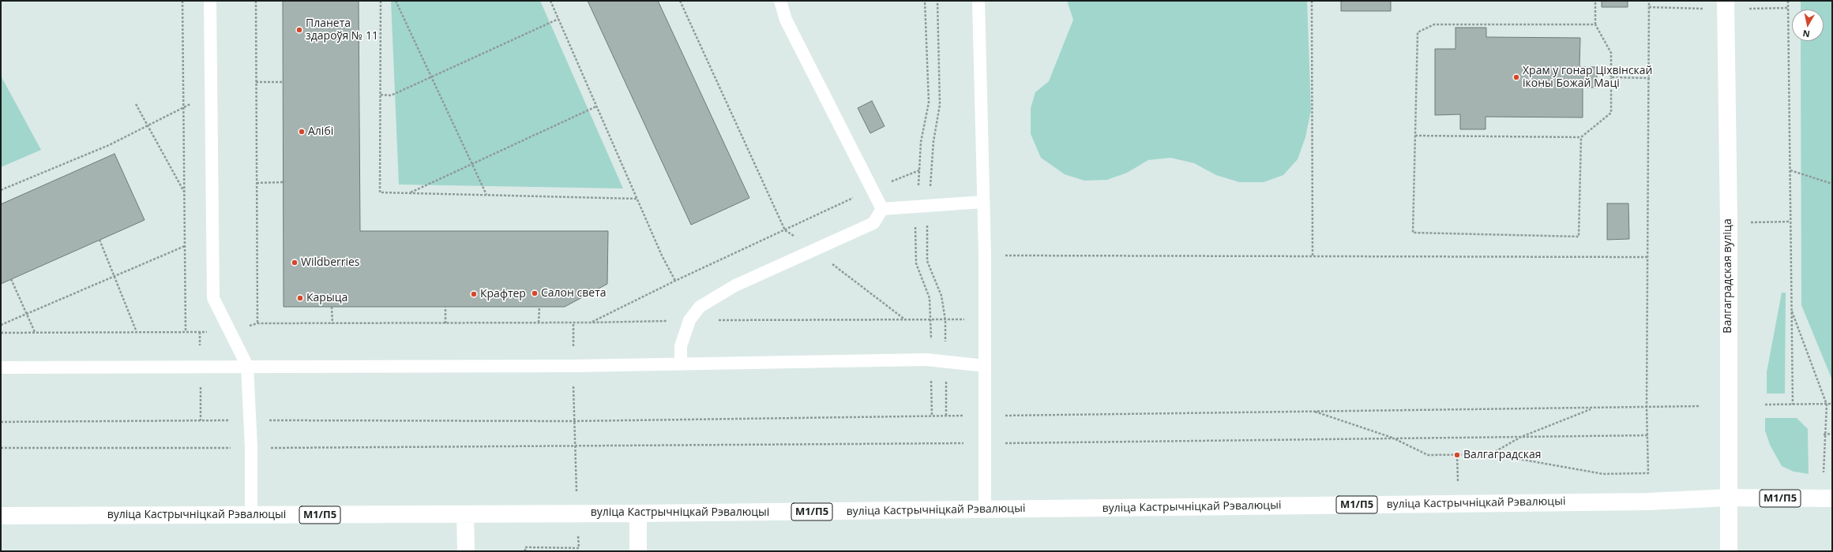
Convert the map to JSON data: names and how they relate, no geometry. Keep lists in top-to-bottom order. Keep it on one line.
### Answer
{"streets":{"main road":["Валгаградская вуліца","М1/П5","вуліца Кастрычніцкай Рэвалюцыі"]},"crossings":[["Валгаградская вуліца","вуліца Кастрычніцкай Рэвалюцыі"]],"places":["Планета здароўя № 11","Храм у гонар Ціхвінскай іконы Божай Маці","Алібі","Wildberries","Салон света","Крафтер","Карыца","Валгаградская"],"north":"bottom"}
